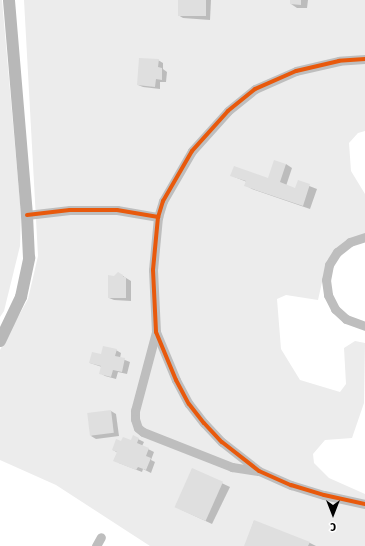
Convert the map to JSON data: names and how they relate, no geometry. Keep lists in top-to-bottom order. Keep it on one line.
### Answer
{"north":"bottom"}
